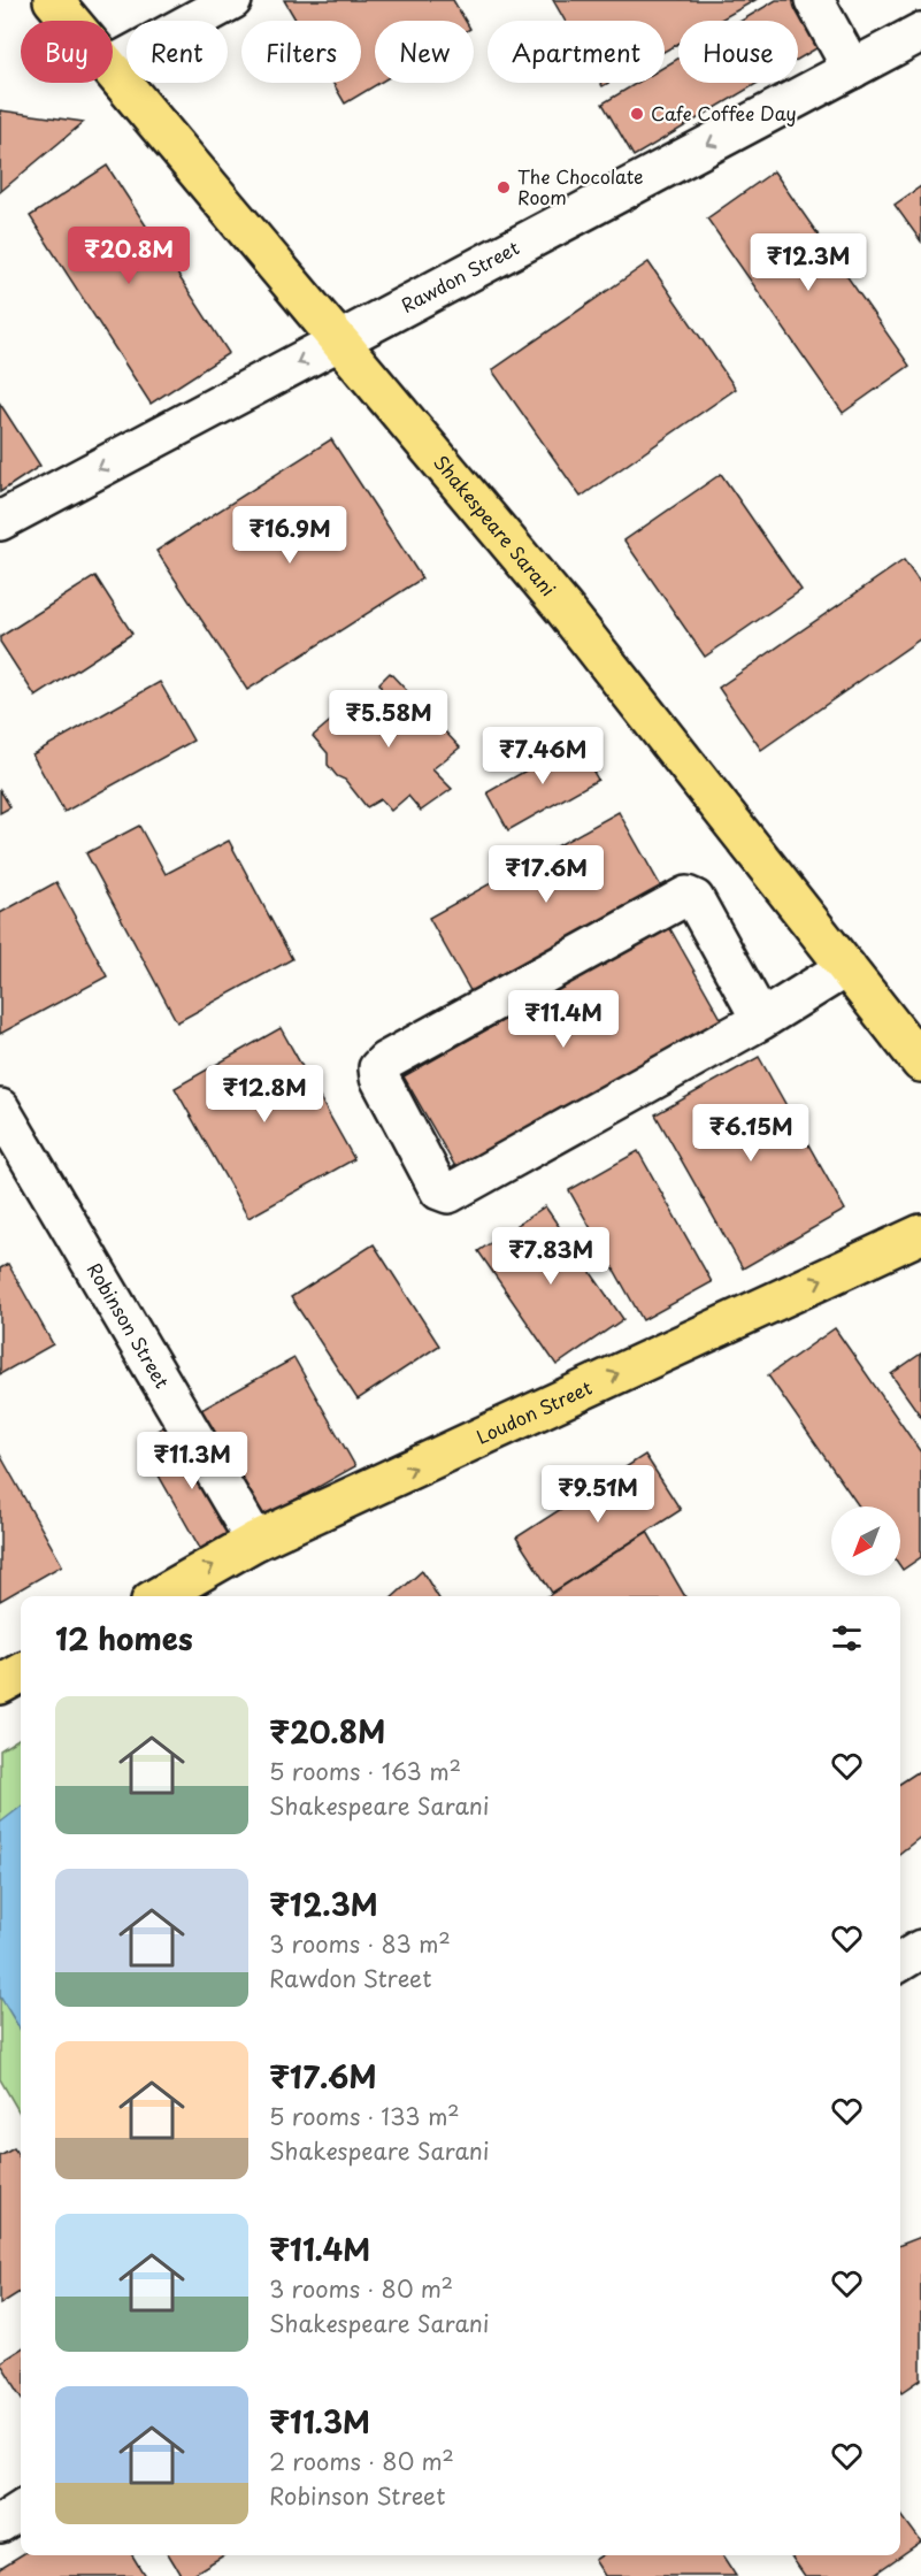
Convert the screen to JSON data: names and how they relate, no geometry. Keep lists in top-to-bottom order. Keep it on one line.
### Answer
{"streets":{"main road":["Shakespeare Sarani","Loudon Street"],"street":["Rawdon Street","Robinson Street"]},"crossings":[["Rawdon Street","Shakespeare Sarani"],["Robinson Street","Loudon Street"]],"one_way":["Rawdon Street","Loudon Street"],"places":["Cafe Coffee Day","The Chocolate Room"],"north":"bottom left","page":{"chip":["Buy","Rent","Filters","New","Apartment","House"],"price":["₹20.8M","₹12.3M","₹16.9M","₹5.58M","₹7.46M","₹17.6M","₹11.4M","₹12.8M","₹6.15M","₹7.83M","₹11.3M","₹9.51M"],"heading":"12 homes","list":[{"name":"₹20.8M","note":"5 rooms · 163 m² · Shakespeare Sarani"},{"name":"₹12.3M","note":"3 rooms · 83 m² · Rawdon Street"},{"name":"₹17.6M","note":"5 rooms · 133 m² · Shakespeare Sarani"},{"name":"₹11.4M","note":"3 rooms · 80 m² · Shakespeare Sarani"},{"name":"₹11.3M","note":"2 rooms · 80 m² · Robinson Street"}]}}
